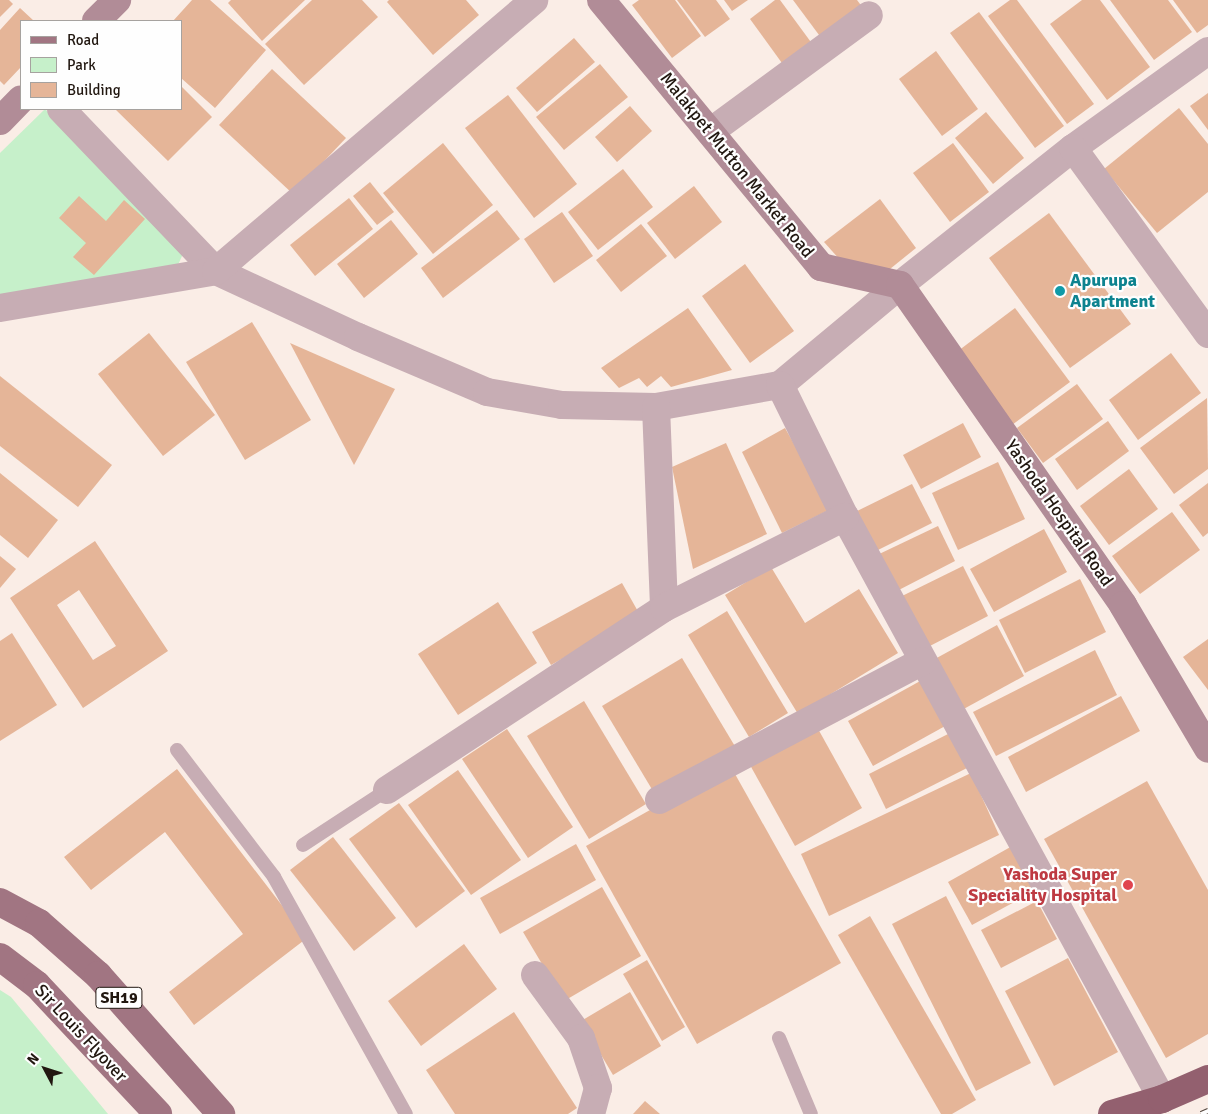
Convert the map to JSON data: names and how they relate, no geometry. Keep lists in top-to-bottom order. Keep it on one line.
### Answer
{"streets":{"main road":["SH19","Sir Louis Flyover"],"street":["Malakpet Mutton Market Road","Yashoda Hospital Road"]},"crossings":[["Malakpet Mutton Market Road","Yashoda Hospital Road"]],"places":["Apurupa Apartment","Yashoda Super Speciality Hospital"],"legend":["Road","Park","Building"],"north":"top left"}
